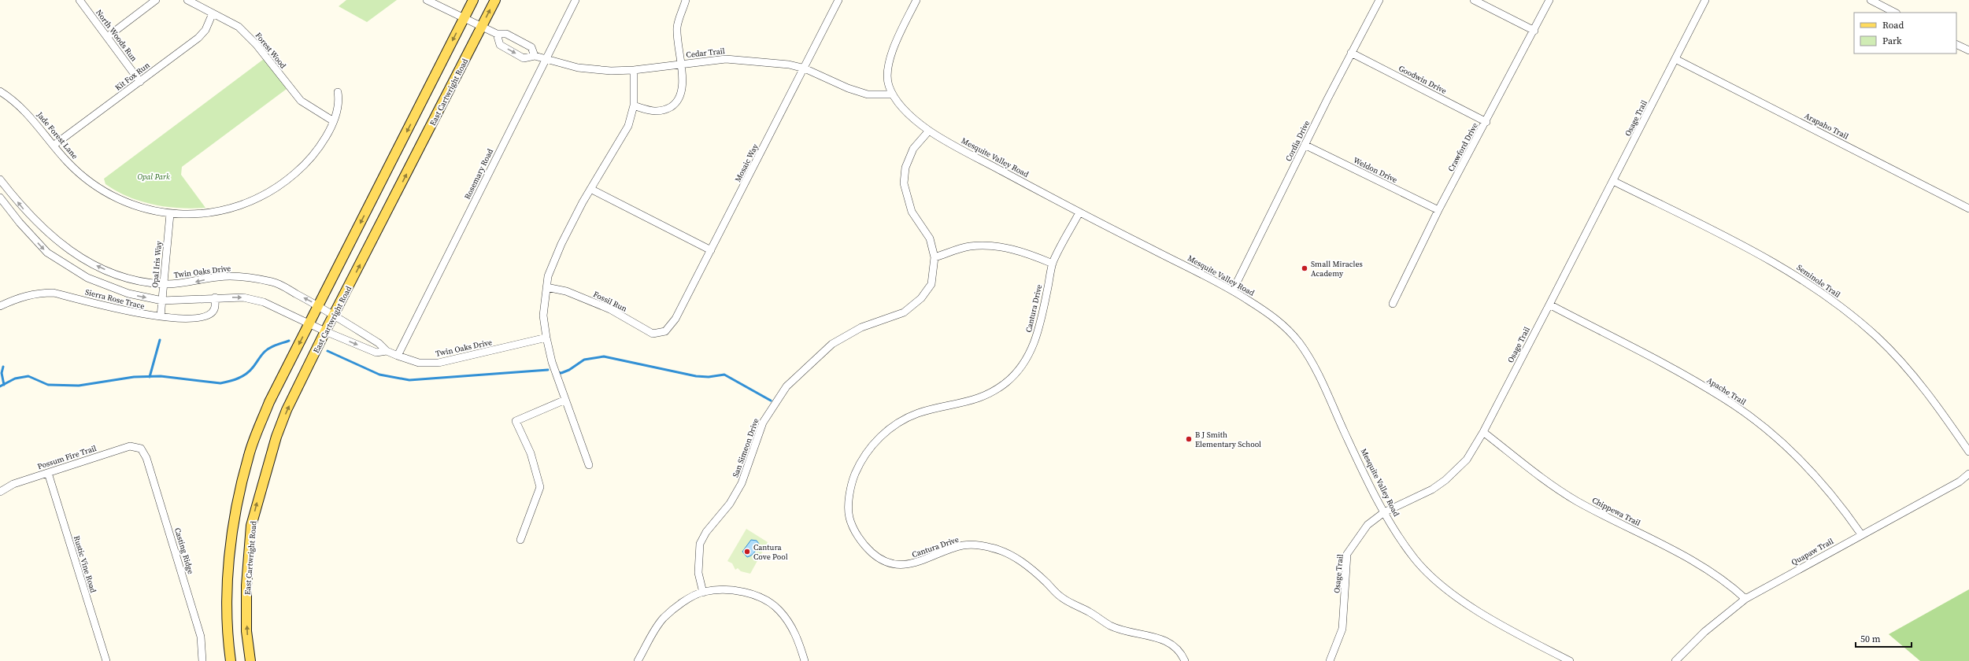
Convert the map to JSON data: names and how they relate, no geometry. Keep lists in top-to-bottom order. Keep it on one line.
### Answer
{"streets":{"main road":["East Cartwright Road"],"street":["North Woods Run","Forest Wood","Cedar Trail","Kit Fox Run","Goodwin Drive","Osage Trail","Arapaho Trail","Jade Forest Lane","Cordia Drive","Crawford Drive","Mesquite Valley Road","Mosaic Way","Weldon Drive","Rosemary Road","Opal Iris Way","Twin Oaks Drive","Seminole Trail","Sierra Rose Trace","Fossil Run","Cantura Drive","Apache Trail","San Simeon Drive","Possum Fire Trail","Chippewa Trail","Casting Ridge","Quapaw Trail","Rustic Vine Road"]},"crossings":[["North Woods Run","Kit Fox Run"],["Forest Wood","Kit Fox Run"],["Forest Wood","Jade Forest Lane"],["Cedar Trail","Mesquite Valley Road"],["Cedar Trail","Mosaic Way"],["Cedar Trail","Rosemary Road"],["Kit Fox Run","Jade Forest Lane"],["Goodwin Drive","Cordia Drive"],["Goodwin Drive","Crawford Drive"],["East Cartwright Road","Twin Oaks Drive"],["Osage Trail","Arapaho Trail"],["Osage Trail","Mesquite Valley Road"],["Osage Trail","Seminole Trail"],["Osage Trail","Apache Trail"],["Osage Trail","Chippewa Trail"],["Jade Forest Lane","Opal Iris Way"],["Cordia Drive","Mesquite Valley Road"],["Cordia Drive","Weldon Drive"],["Crawford Drive","Weldon Drive"],["Mesquite Valley Road","Cantura Drive"],["Mesquite Valley Road","San Simeon Drive"],["Mosaic Way","Fossil Run"],["Rosemary Road","Twin Oaks Drive"],["Opal Iris Way","Twin Oaks Drive"],["Opal Iris Way","Sierra Rose Trace"],["Twin Oaks Drive","Sierra Rose Trace"],["Apache Trail","Quapaw Trail"],["Possum Fire Trail","Casting Ridge"],["Possum Fire Trail","Rustic Vine Road"],["Chippewa Trail","Quapaw Trail"]],"parks":["Opal Park"],"places":["Small Miracles Academy","B J Smith Elementary School","Cantura Cove Pool"],"legend":["Road","Park"],"scale_bar":"50 m"}
